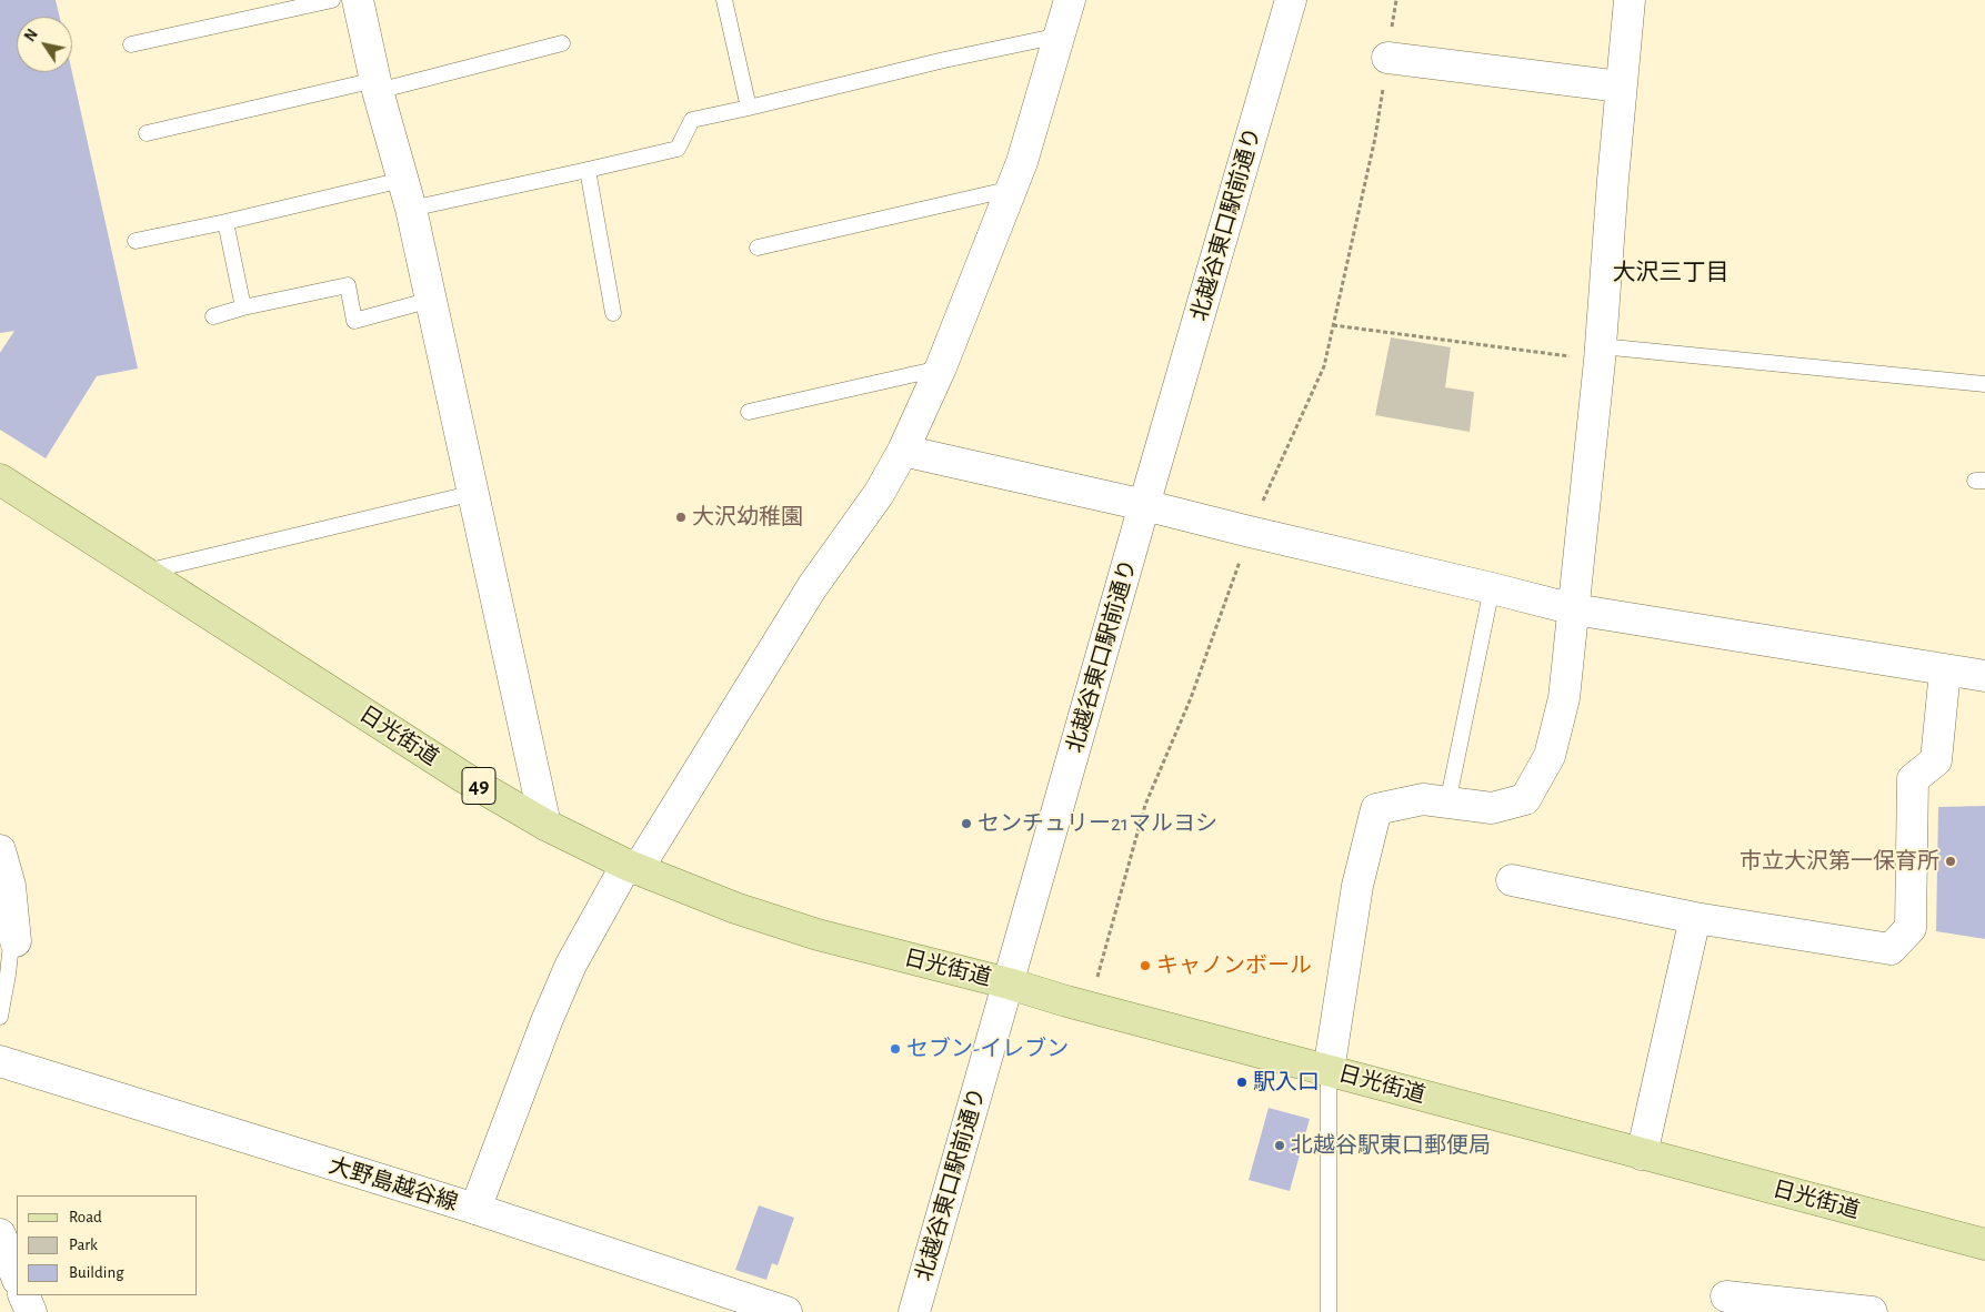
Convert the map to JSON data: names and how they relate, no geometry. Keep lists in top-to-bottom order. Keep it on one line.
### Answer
{"streets":{"main road":["日光街道","49"],"street":["北越谷東口駅前通り","大野島越谷線"]},"crossings":[["北越谷東口駅前通り","日光街道"]],"districts":["大沢三丁目"],"places":["大沢幼稚園","センチュリー21マルヨシ","市立大沢第一保育所","キャノンボール","セブン-イレブン","駅入口","北越谷駅東口郵便局"],"legend":["Road","Park","Building"],"north":"top left"}
